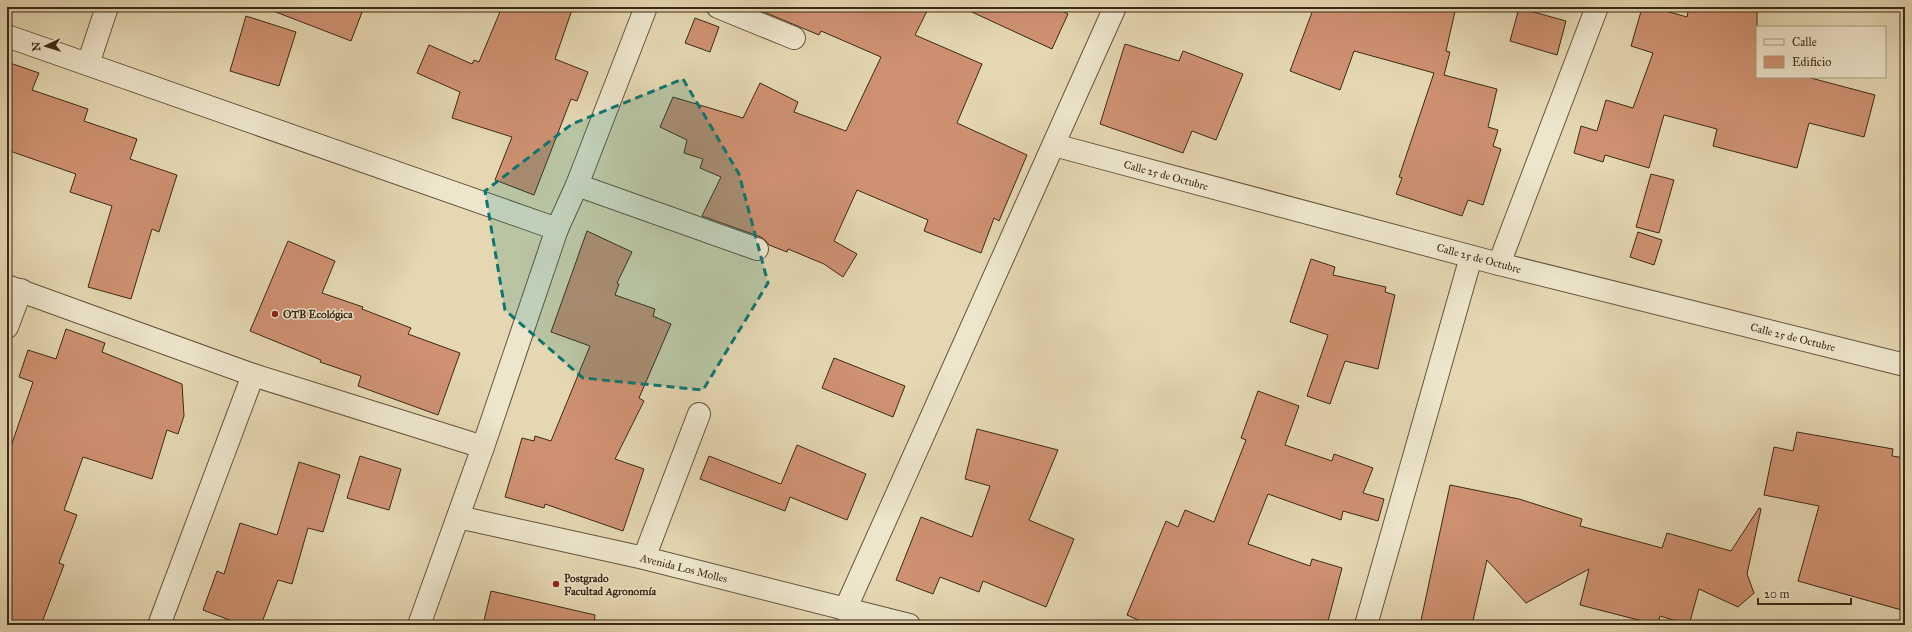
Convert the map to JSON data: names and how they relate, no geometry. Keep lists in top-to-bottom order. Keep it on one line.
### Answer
{"streets":{"street":["Calle 25 de Octubre","Avenida Los Molles"]},"places":["OTB Ecológica","Postgrado Facultad Agronomía"],"legend":["Calle","Edificio"],"scale_bar":"20 m","north":"left"}
